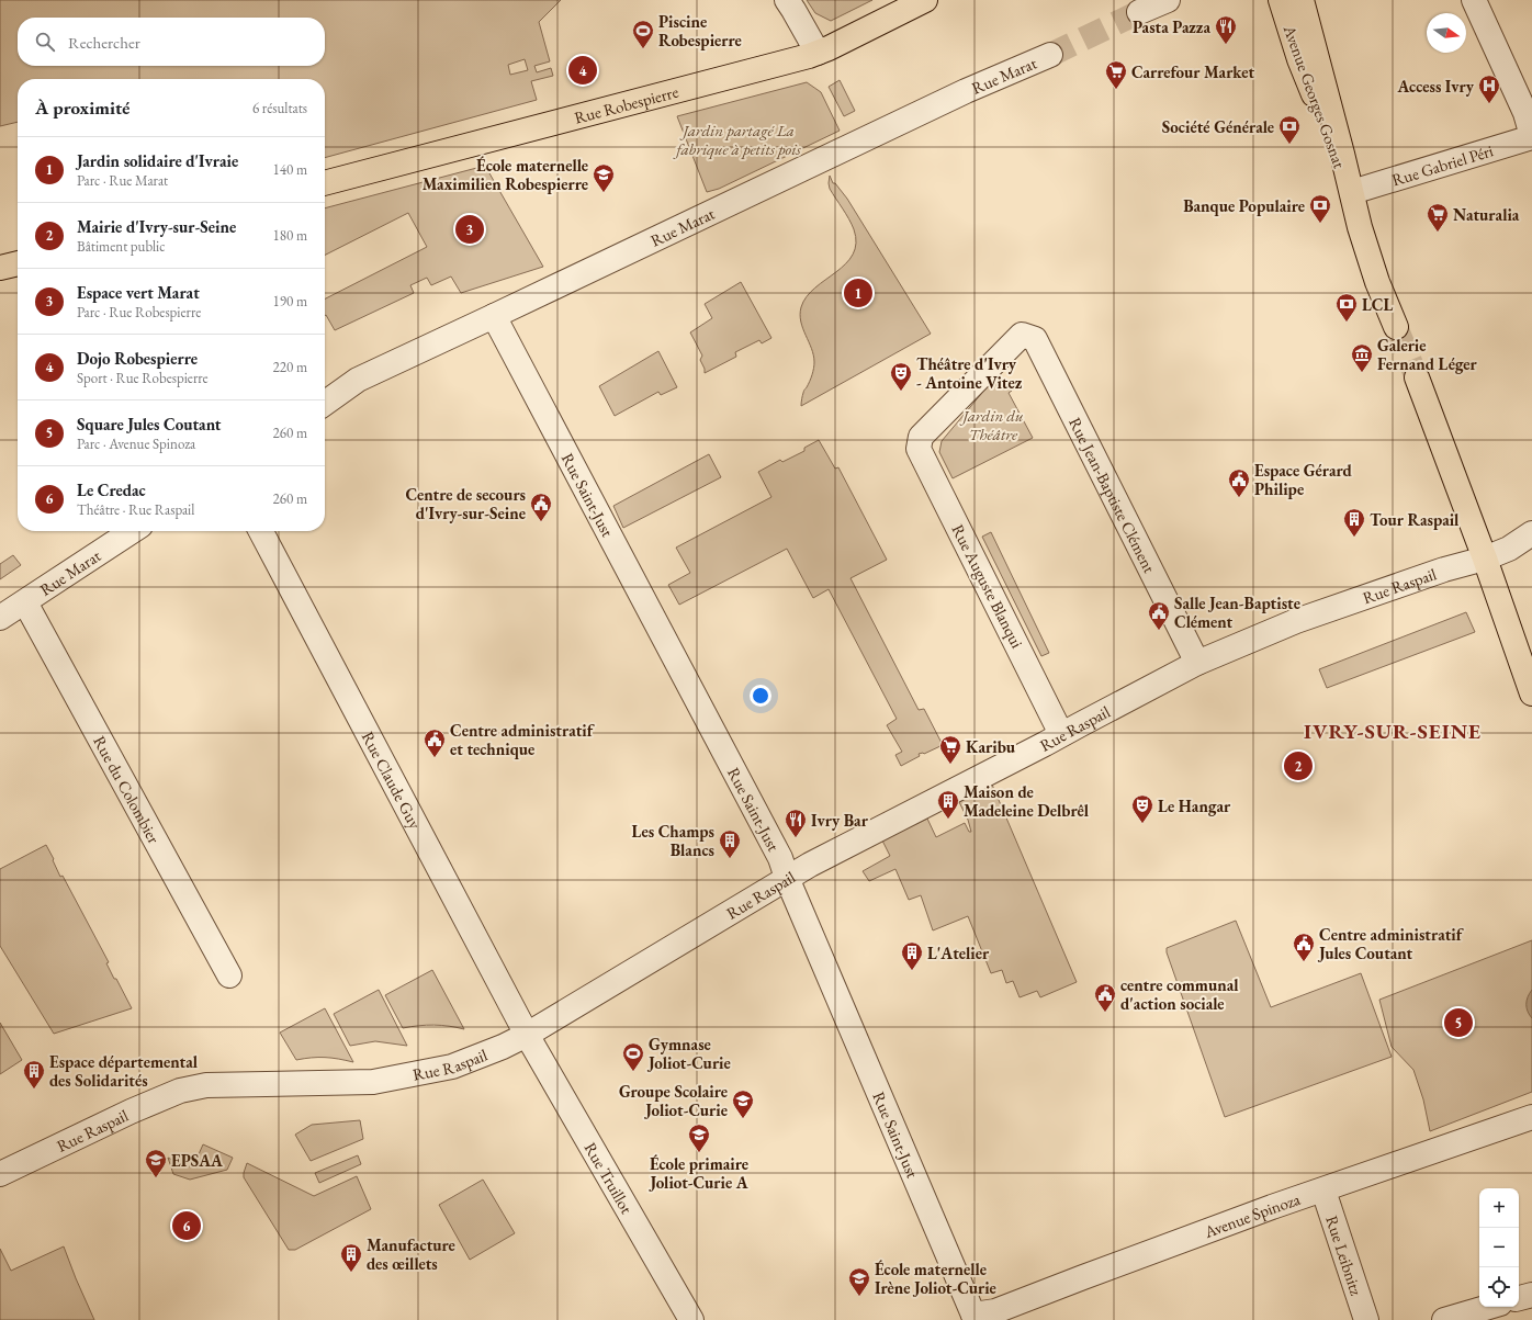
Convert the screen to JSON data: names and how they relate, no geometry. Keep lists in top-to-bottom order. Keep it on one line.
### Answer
{"streets":{"main road":["Avenue Georges Gosnat","Rue Robespierre"],"street":["Rue Marat","Rue Gabriel Péri","Rue Saint-Just","Rue Jean-Baptiste Clément","Rue Raspail","Rue Auguste Blanqui","Rue Claude Guy","Rue du Colombier","Rue Truillot","Avenue Spinoza","Rue Leibnitz"]},"crossings":[["Rue Marat","Rue Saint-Just"],["Rue Marat","Rue du Colombier"],["Avenue Georges Gosnat","Rue Gabriel Péri"],["Rue Saint-Just","Rue Raspail"],["Rue Saint-Just","Avenue Spinoza"],["Rue Jean-Baptiste Clément","Rue Raspail"],["Rue Jean-Baptiste Clément","Rue Auguste Blanqui"],["Rue Raspail","Rue Auguste Blanqui"],["Rue Raspail","Rue Claude Guy"],["Rue Raspail","Rue Truillot"],["Rue Claude Guy","Rue Truillot"],["Avenue Spinoza","Rue Leibnitz"]],"districts":["IVRY-SUR-SEINE"],"parks":["Jardin partagé La fabrique à petits pois","Jardin du Théâtre"],"places":{"restaurant":["Pasta Pazza","Ivry Bar"],"sports":["Piscine Robespierre","Gymnase Joliot-Curie"],"supermarket":["Carrefour Market","Naturalia","Karibu"],"hospital":["Access Ivry"],"bank":["Société Générale","Banque Populaire","LCL"],"school or university":["École maternelle Maximilien Robespierre","Groupe Scolaire Joliot-Curie","École primaire Joliot-Curie A","EPSAA","École maternelle Irène Joliot-Curie"],"museum":["Galerie Fernand Léger"],"theatre":["Théâtre d'Ivry - Antoine Vitez","Le Hangar"],"public building":["Espace Gérard Philipe","Centre de secours d'Ivry-sur-Seine","Salle Jean-Baptiste Clément","Centre administratif et technique","Centre administratif Jules Coutant","centre communal d'action sociale"],"building":["Tour Raspail","Maison de Madeleine Delbrêl","Les Champs Blancs","L'Atelier","Espace départemental des Solidarités","Manufacture des œillets"]},"north":"right","page":{"search":"Rechercher","pins":["4","3","1","2","5","6"],"heading":["À proximité","6 résultats"],"list":[{"mark":"1","name":"Jardin solidaire d'Ivraie","note":"Parc · Rue Marat","value":"140 m"},{"mark":"2","name":"Mairie d'Ivry-sur-Seine","note":"Bâtiment public","value":"180 m"},{"mark":"3","name":"Espace vert Marat","note":"Parc · Rue Robespierre","value":"190 m"},{"mark":"4","name":"Dojo Robespierre","note":"Sport · Rue Robespierre","value":"220 m"},{"mark":"5","name":"Square Jules Coutant","note":"Parc · Avenue Spinoza","value":"260 m"},{"mark":"6","name":"Le Credac","note":"Théâtre · Rue Raspail","value":"260 m"}],"map_buttons":["+","−"]}}
